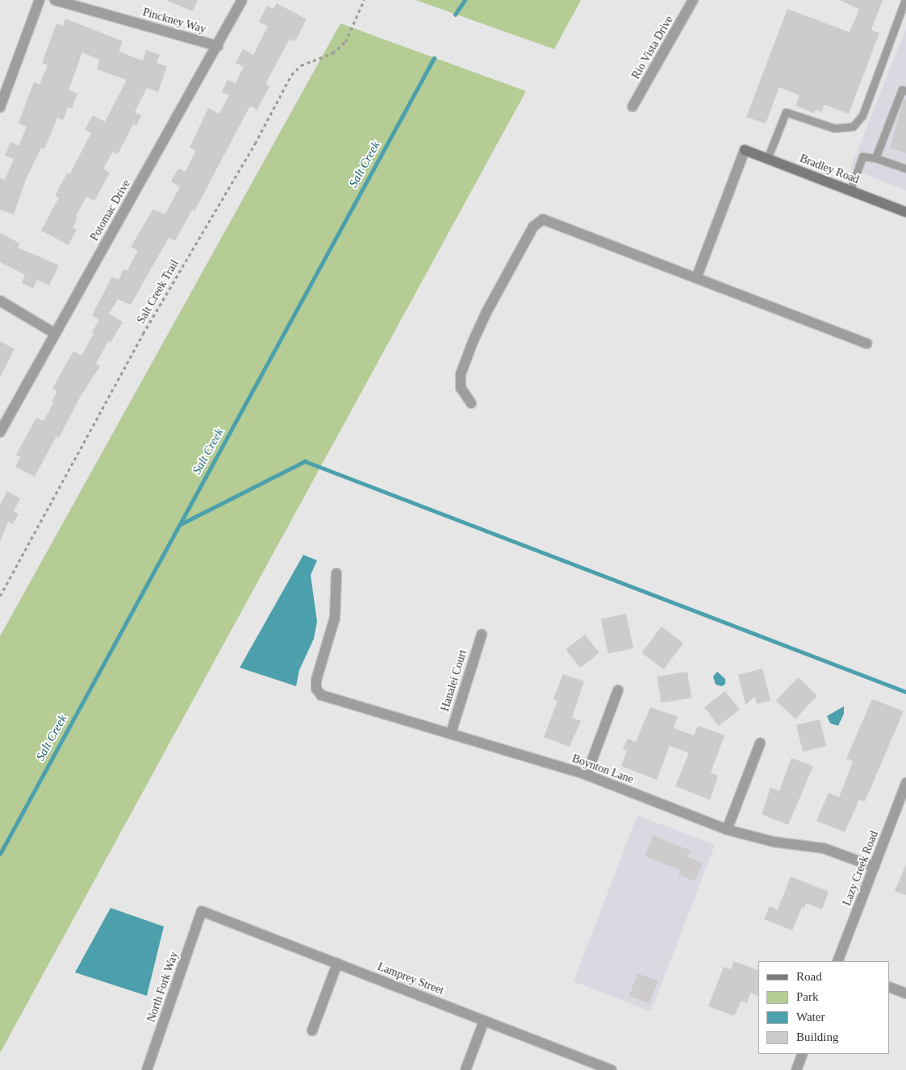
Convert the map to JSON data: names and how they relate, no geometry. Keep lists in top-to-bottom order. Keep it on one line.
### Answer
{"streets":{"street":["Pinckney Way","Rio Vista Drive","Bradley Road","Potomac Drive","Hanalei Court","Boynton Lane","Lazy Creek Road","Lamprey Street","North Fork Way"],"path":["Salt Creek Trail"]},"crossings":[["Pinckney Way","Potomac Drive"],["Hanalei Court","Boynton Lane"],["Boynton Lane","Lazy Creek Road"],["Lamprey Street","North Fork Way"]],"water":["Salt Creek"],"legend":["Road","Park","Water","Building"]}
